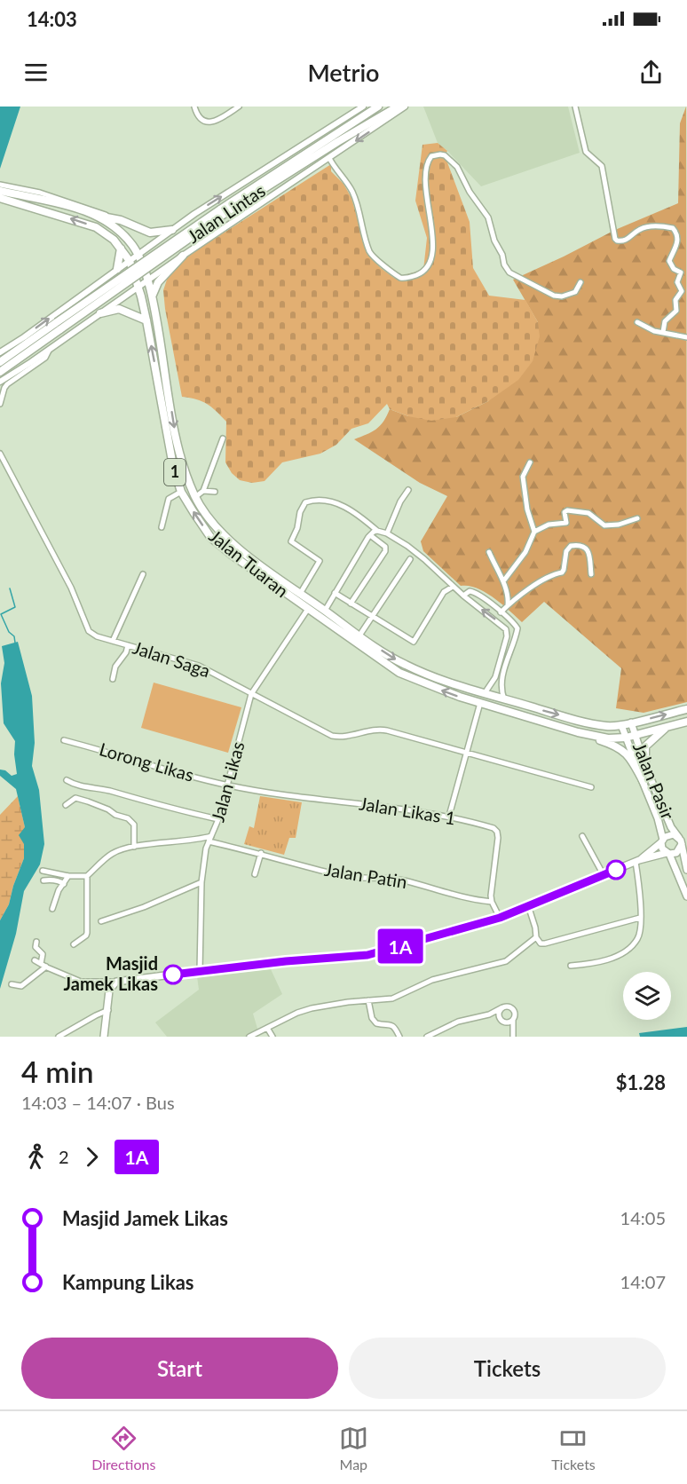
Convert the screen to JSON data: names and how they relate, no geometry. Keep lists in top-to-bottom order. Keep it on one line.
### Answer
{"streets":{"main road":["Jalan Lintas","1","Jalan Tuaran","Jalan Pasir"],"street":["Jalan Saga","Lorong Likas","Jalan Likas","Jalan Likas 1","Jalan Patin"]},"crossings":[["Jalan Tuaran","Jalan Pasir"],["Jalan Tuaran","Jalan Likas"],["Jalan Saga","Jalan Likas"],["Lorong Likas","Jalan Likas"],["Lorong Likas","Jalan Likas 1"],["Jalan Likas","Jalan Likas 1"],["Jalan Likas","Jalan Patin"],["Jalan Likas 1","Jalan Patin"]],"places":["Masjid Jamek Likas"],"lines":["bus line 1A"],"page":{"status":"14:03","header":"Metrio","on_map":"1A","heading":["4 min","14:03 – 14:07 · Bus","$1.28"],"legs":["2","1A"],"list":[{"name":"Masjid Jamek Likas","value":"14:05"},{"name":"Kampung Likas","value":"14:07"}],"buttons":["Start","Tickets"],"tabs":["Directions","Map","Tickets"]}}
